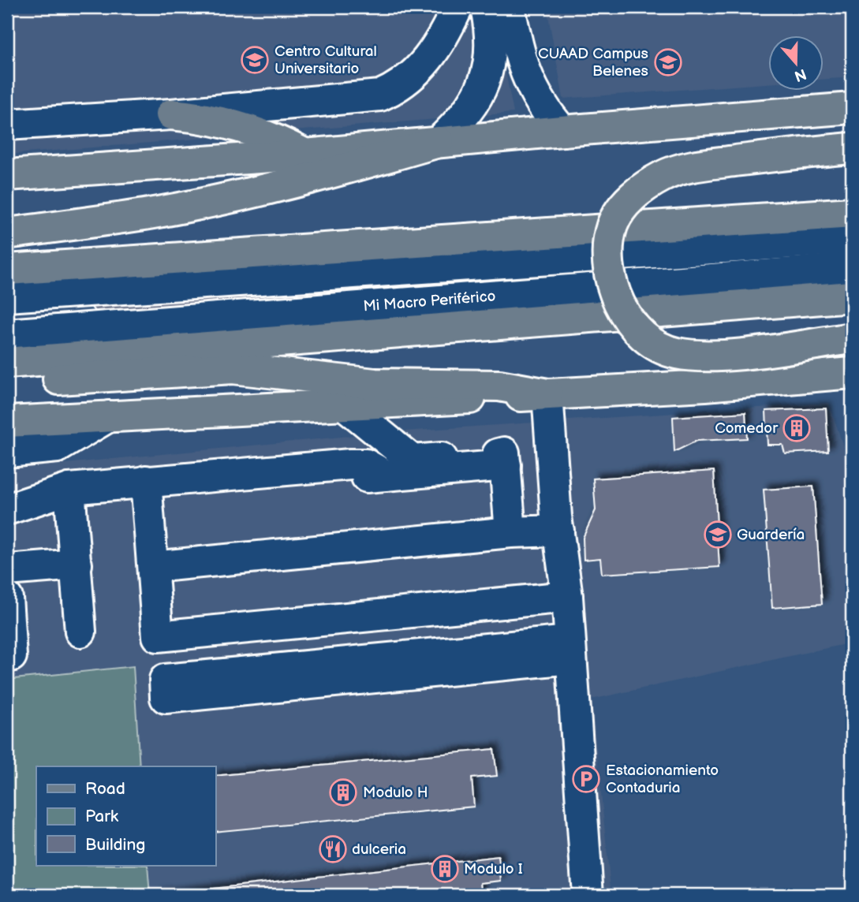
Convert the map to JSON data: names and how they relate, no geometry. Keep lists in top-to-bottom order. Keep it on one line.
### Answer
{"streets":{"street":["Mi Macro Periférico"]},"places":{"school or university":["Centro Cultural Universitario","CUAAD Campus Belenes","Guardería"],"building":["Comedor","Modulo H","Modulo I"],"parking":["Estacionamiento Contaduria"],"restaurant":["dulceria"]},"legend":["Road","Park","Building"],"north":"bottom"}
